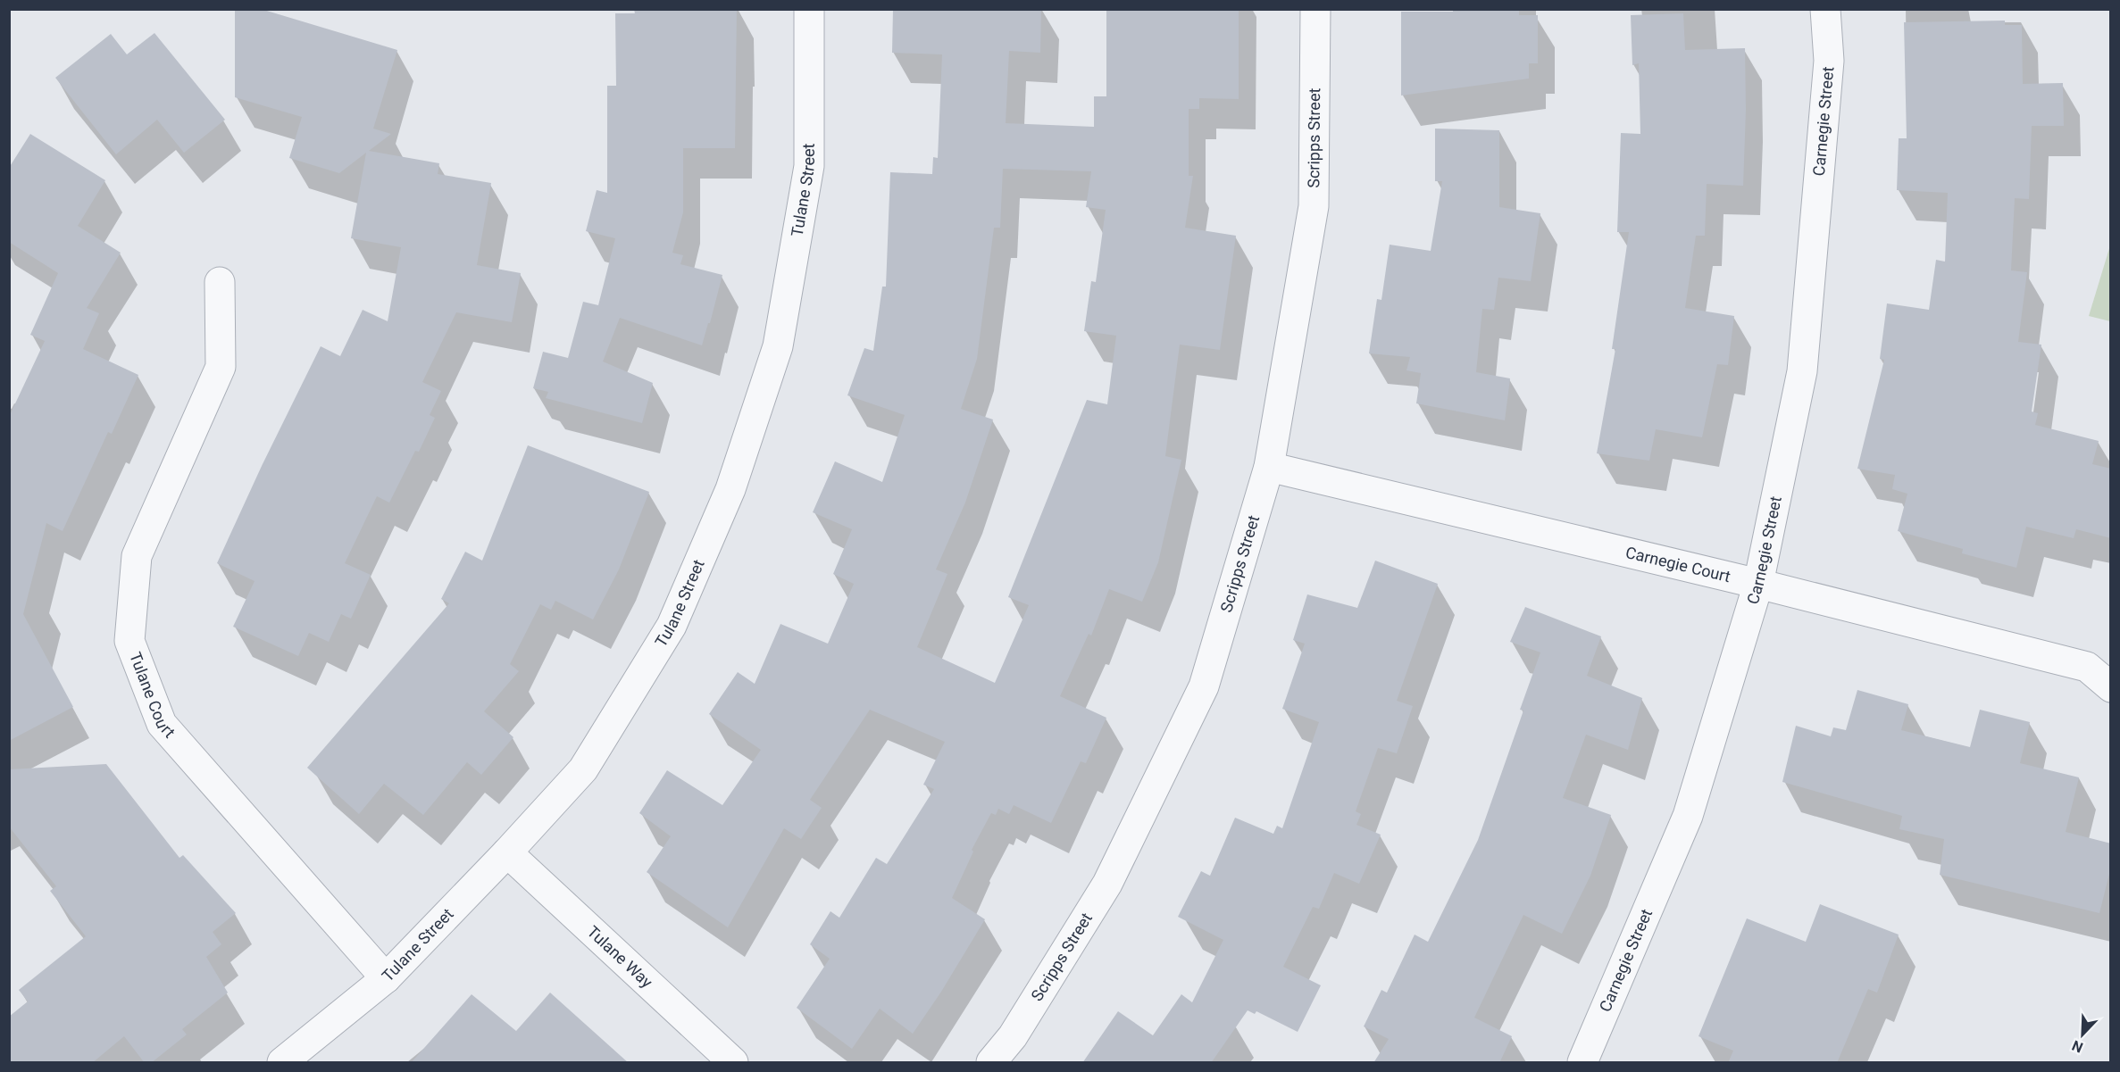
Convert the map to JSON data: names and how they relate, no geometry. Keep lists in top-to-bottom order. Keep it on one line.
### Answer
{"streets":{"street":["Carnegie Street","Scripps Street","Tulane Street","Carnegie Court","Tulane Court","Tulane Way"]},"crossings":[["Carnegie Street","Carnegie Court"],["Scripps Street","Carnegie Court"],["Tulane Street","Tulane Court"],["Tulane Street","Tulane Way"]],"north":"bottom left"}
